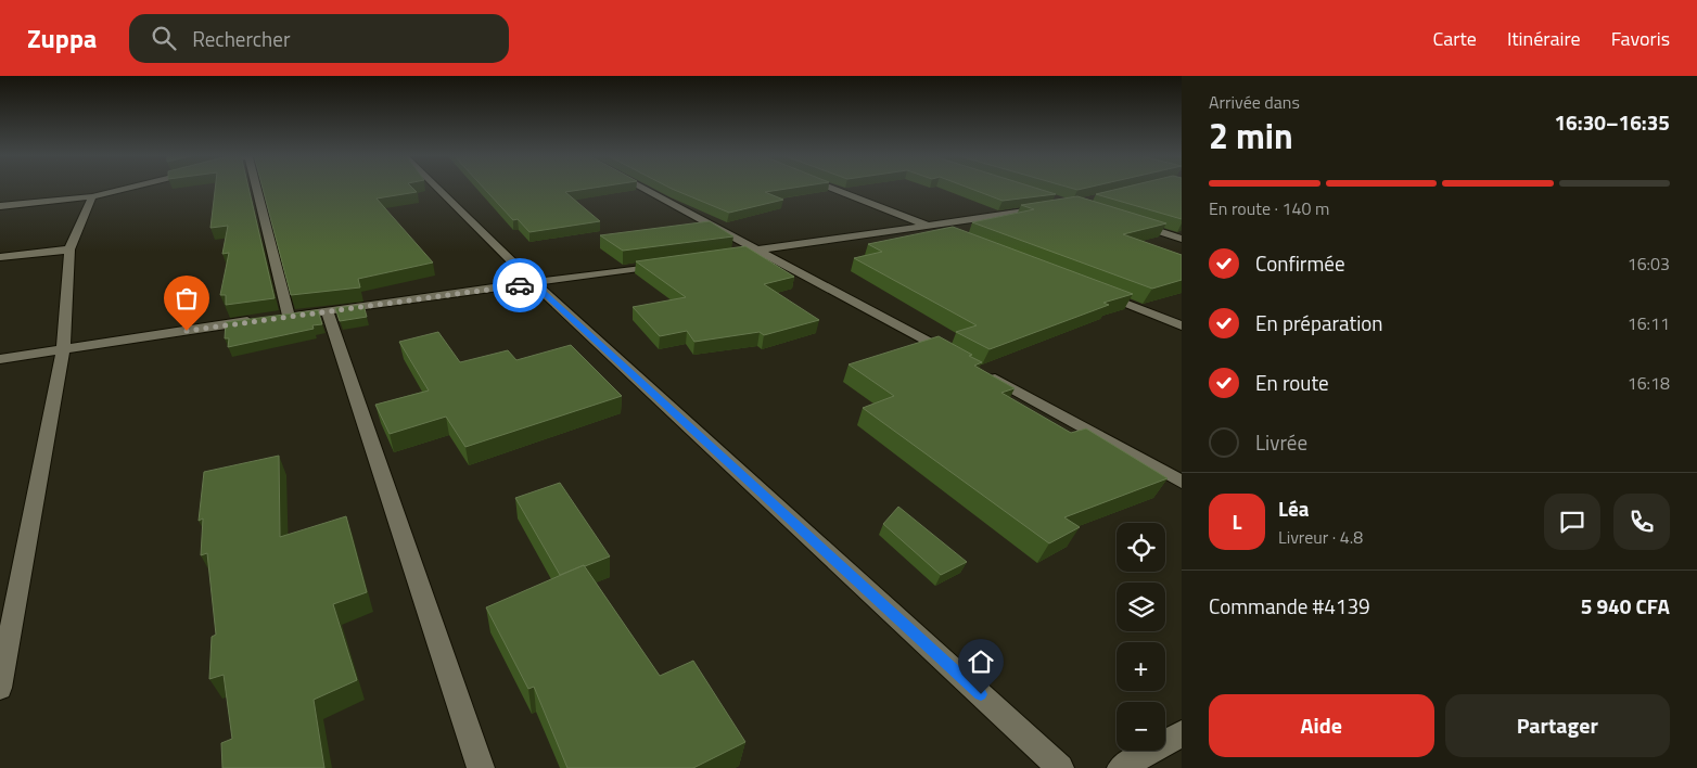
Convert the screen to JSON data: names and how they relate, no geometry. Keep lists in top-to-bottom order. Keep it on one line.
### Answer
{"page":{"header":"Zuppa","search":"Rechercher","nav":["Carte","Itinéraire","Favoris"],"heading":["2 min","Arrivée dans","16:30–16:35"],"panel":["Léa","Livreur · 4.8","Commande #4139","5 940 CFA"],"bar":"En route · 140 m","list":[["Confirmée","16:03"],["En préparation","16:11"],["En route","16:18"],"Livrée"],"round":"L","map_buttons":["+","−"],"buttons":["Aide","Partager"]}}
